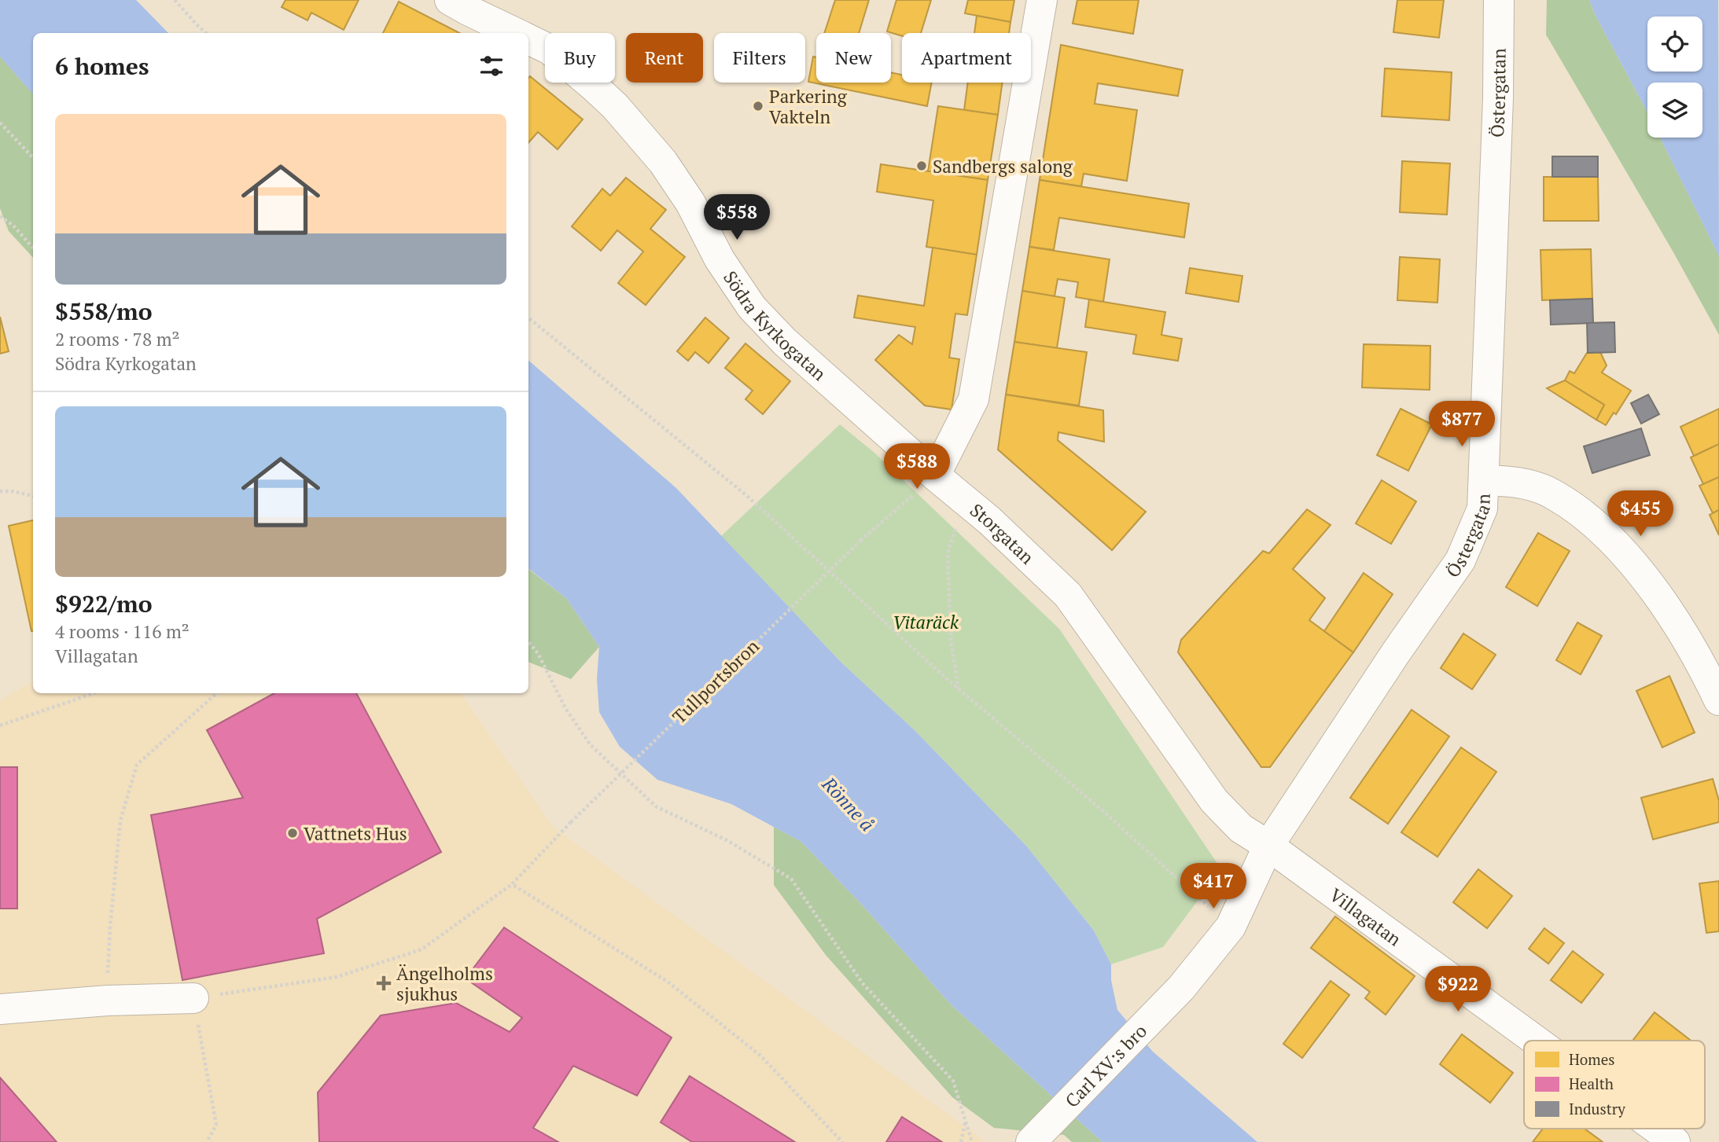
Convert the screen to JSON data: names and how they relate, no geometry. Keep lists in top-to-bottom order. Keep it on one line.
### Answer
{"streets":{"street":["Östergatan","Södra Kyrkogatan","Storgatan","Villagatan","Carl XV:s bro"],"path":["Tullportsbron"]},"crossings":[["Östergatan","Storgatan"],["Östergatan","Villagatan"],["Östergatan","Carl XV:s bro"],["Södra Kyrkogatan","Storgatan"],["Södra Kyrkogatan","Tullportsbron"],["Storgatan","Tullportsbron"],["Storgatan","Villagatan"]],"water":["Rönne å"],"parks":["Vitaräck"],"places":{"other":["Parkering Vakteln","Sandbergs salong","Vattnets Hus"],"health":["Ängelholms sjukhus"]},"legend":["Homes","Health","Industry"],"page":{"chip":["Buy","Rent","Filters","New","Apartment"],"heading":"6 homes","list":[{"name":"$558/mo","note":"2 rooms · 78 m² · Södra Kyrkogatan"},{"name":"$922/mo","note":"4 rooms · 116 m² · Villagatan"}],"price":["$558","$877","$588","$455","$417","$922"]}}
